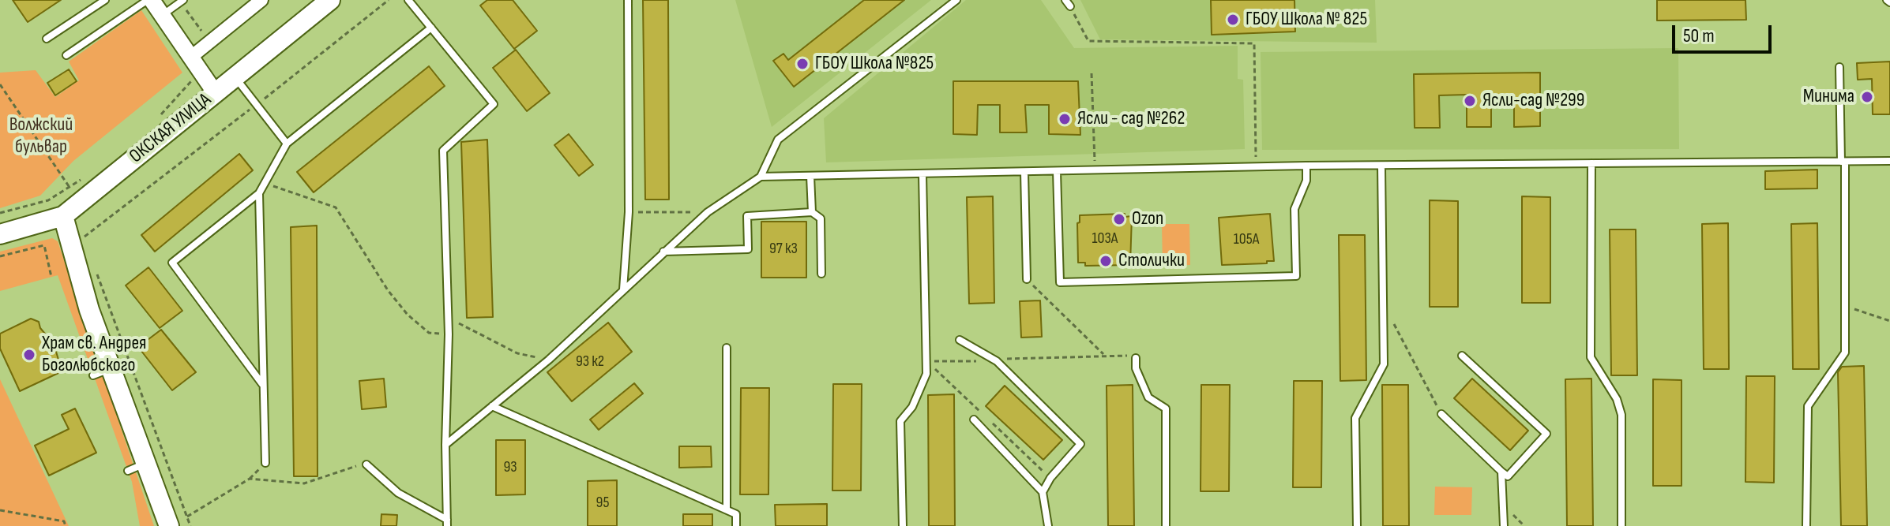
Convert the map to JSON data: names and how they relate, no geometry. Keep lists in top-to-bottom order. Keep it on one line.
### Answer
{"streets":{"main road":["ОКСКАЯ УЛИЦА"]},"parks":["Волжский бульвар"],"places":["ГБОУ Школа № 825","ГБОУ Школа №825","Минима","Ясли-сад №299","Ясли - сад №262","Ozon","Столички","Храм св. Андрея Боголюбского"],"house_numbers":["103А","105А","97 к3","93 к2","93","95"],"scale_bar":"50 m"}
